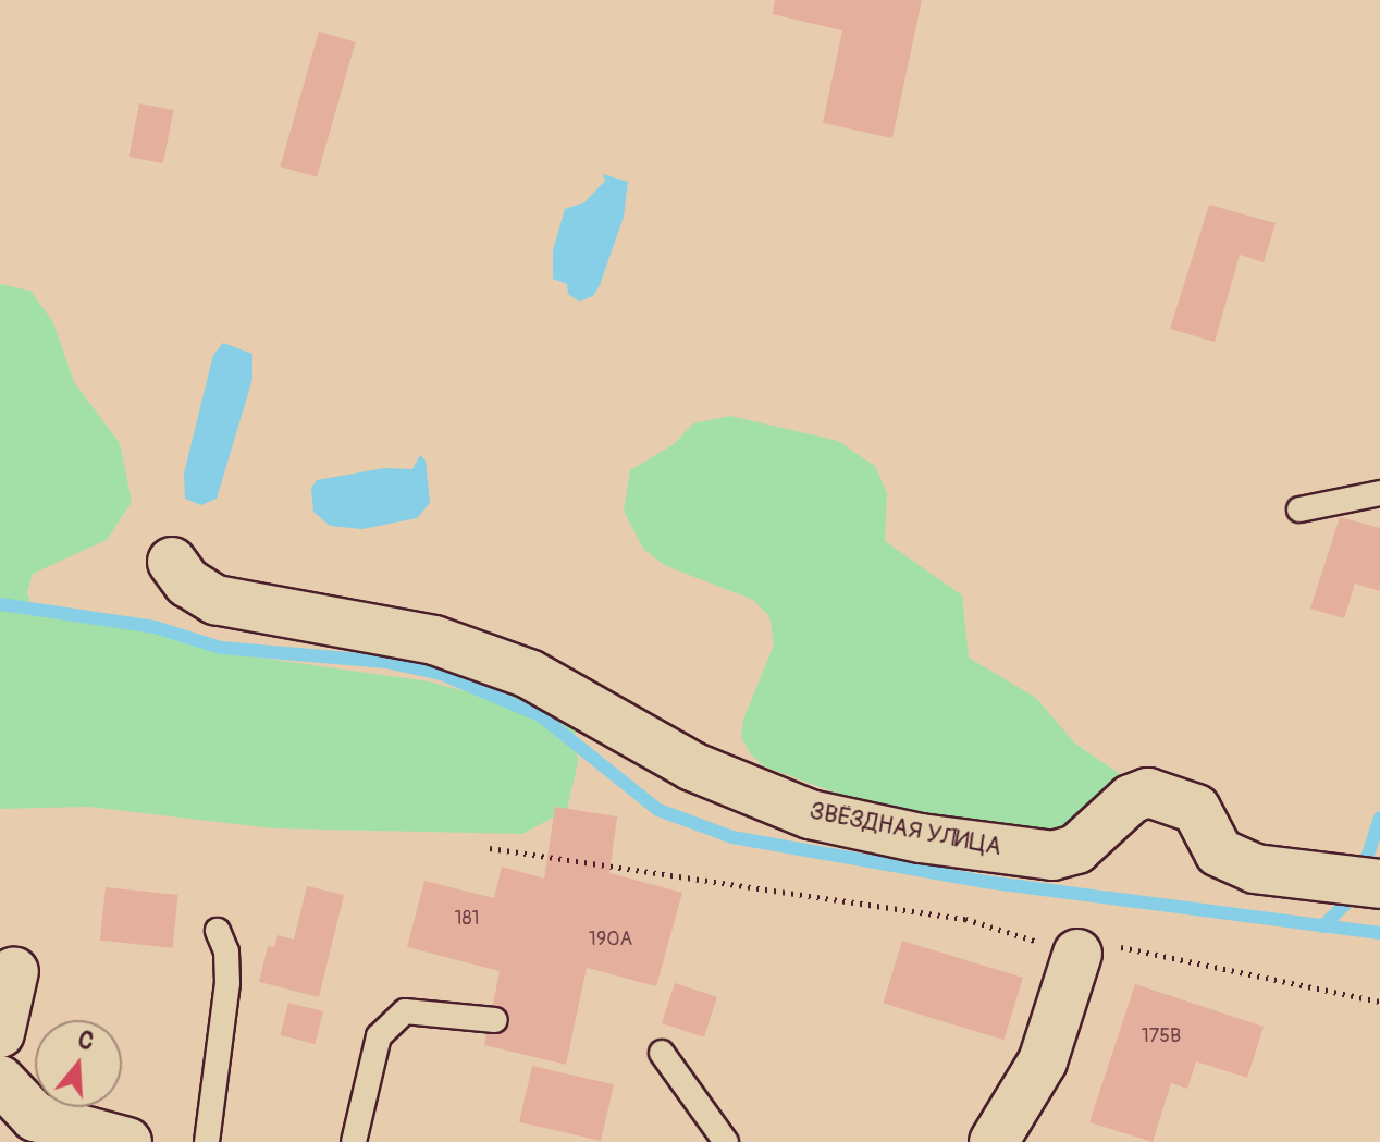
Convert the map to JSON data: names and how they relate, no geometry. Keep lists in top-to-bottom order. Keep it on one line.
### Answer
{"streets":{"street":["ЗВЁЗДНАЯ УЛИЦА"]},"house_numbers":["181","190А","175В"],"north":"top"}
